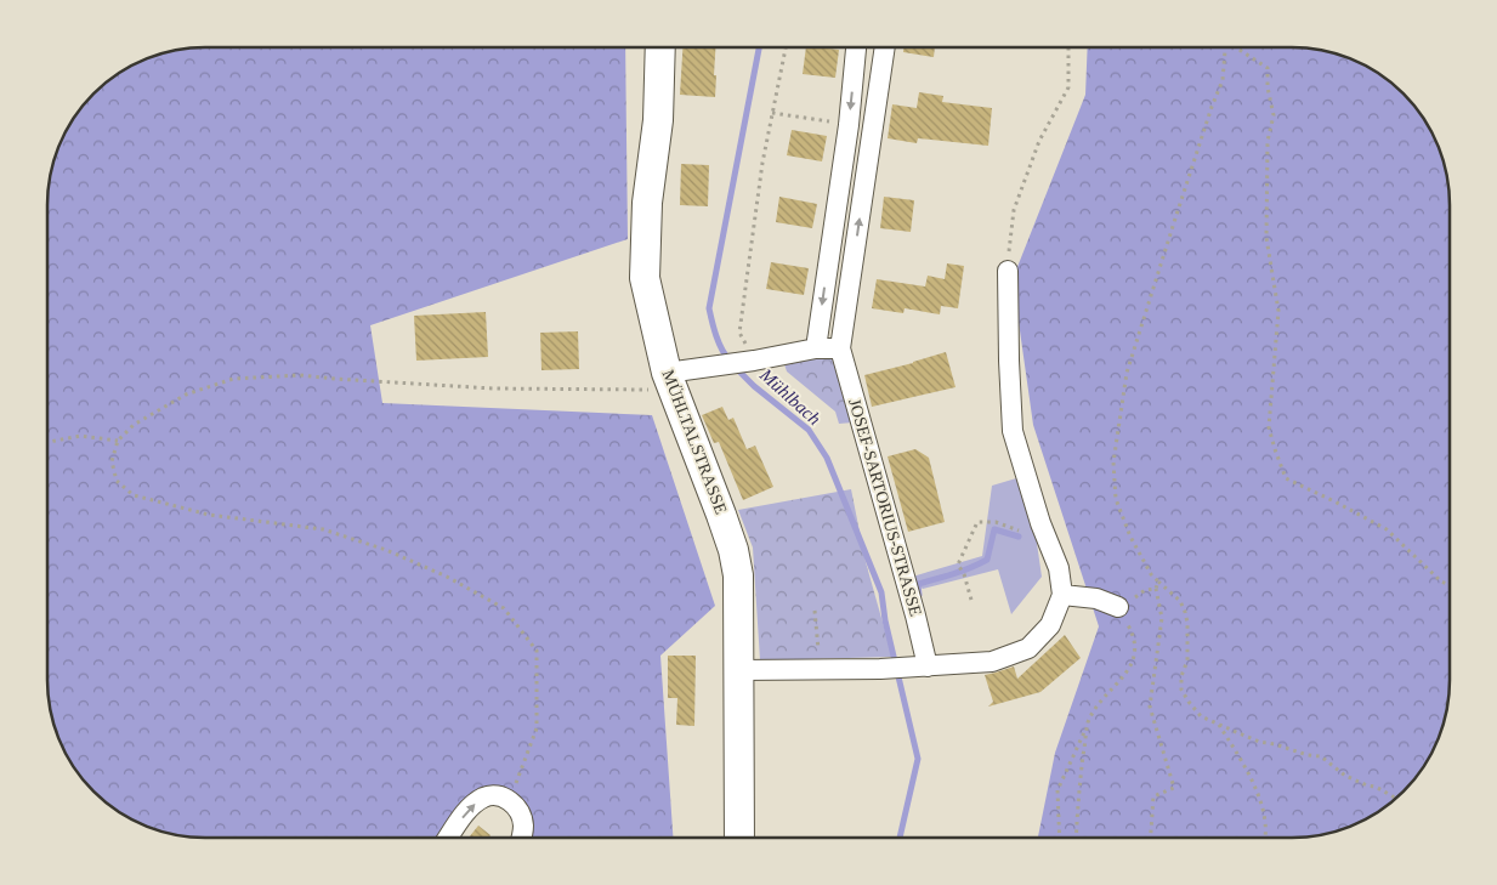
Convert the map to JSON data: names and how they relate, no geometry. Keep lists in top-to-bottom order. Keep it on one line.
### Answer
{"streets":{"main road":["MÜHLTALSTRASSE"],"street":["JOSEF-SARTORIUS-STRASSE"]},"water":["Mühlbach"]}
